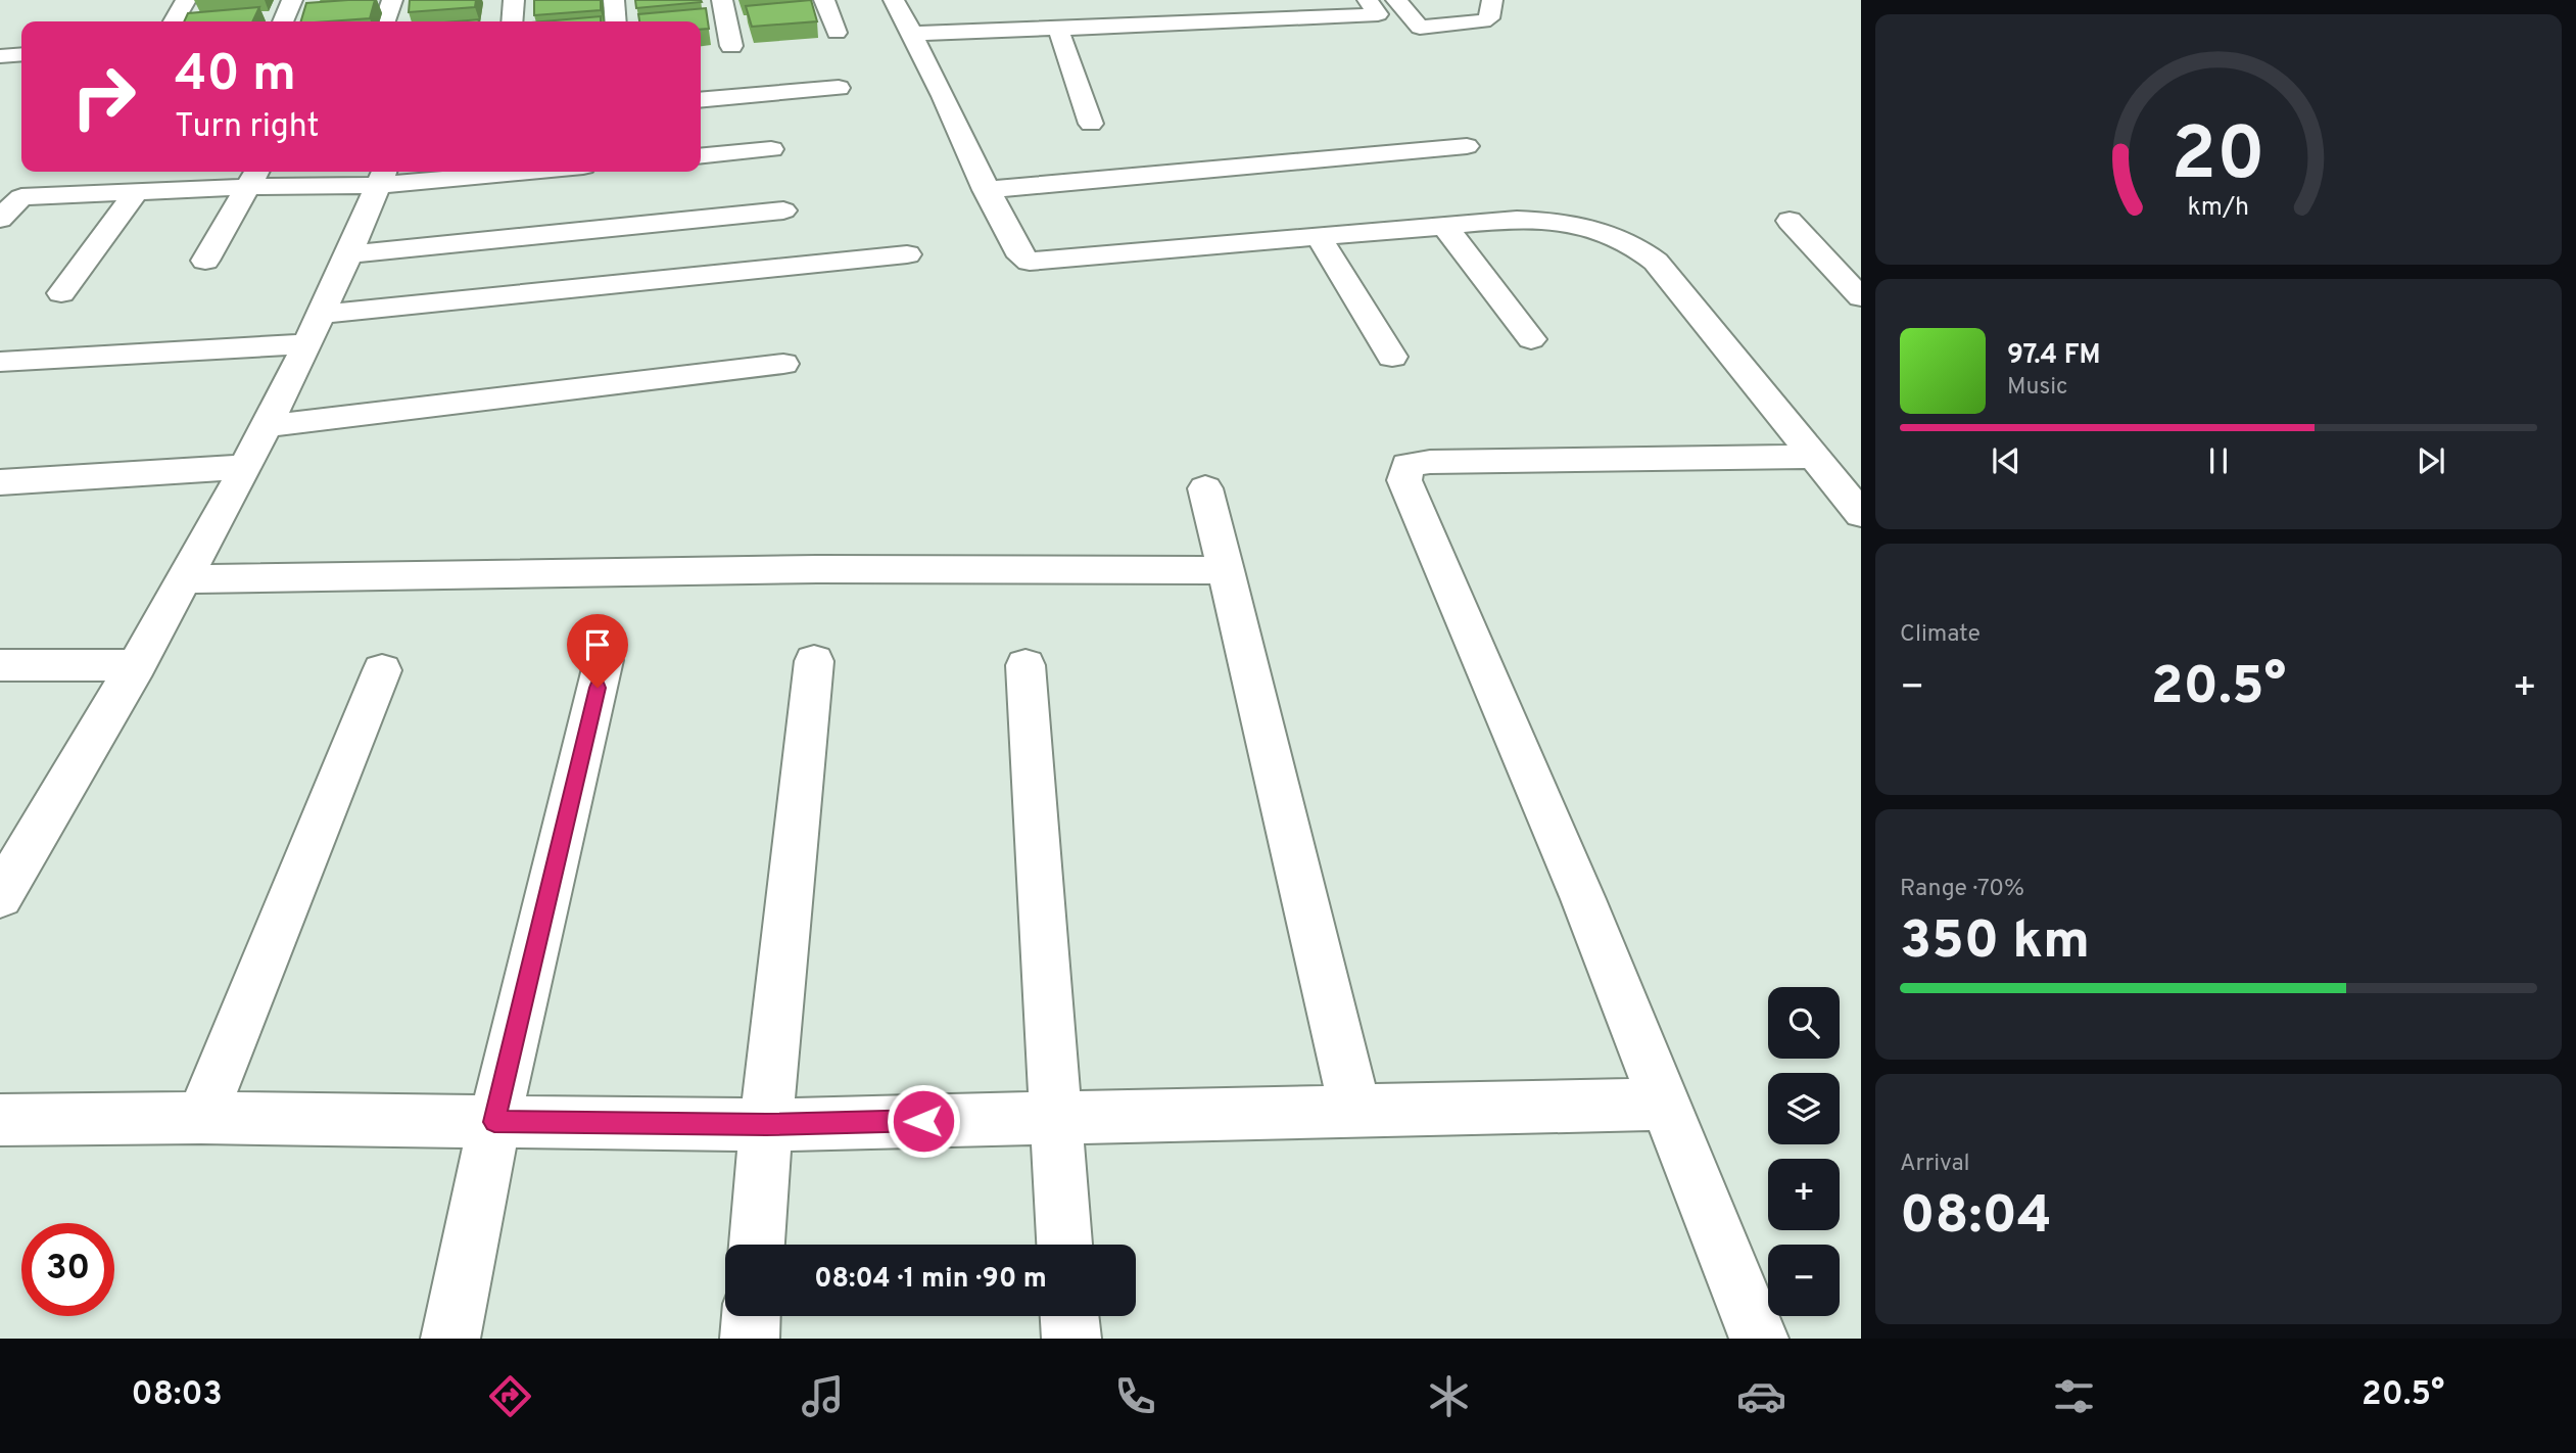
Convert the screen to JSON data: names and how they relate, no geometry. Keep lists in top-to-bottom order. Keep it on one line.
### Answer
{"page":{"turn":["40 m","Turn right"],"song":["97.4 FM","Music"],"tile":["Climate",["Range · 70%","350 km"],["Arrival","08:04"]],"heat":["−","20.5°","+"],"map_buttons":["+","−"],"limit":"30","trip":"08:04 · 1 min · 90 m","tabs":["08:03","20.5°"],"gauge":["20","km/h"]}}
